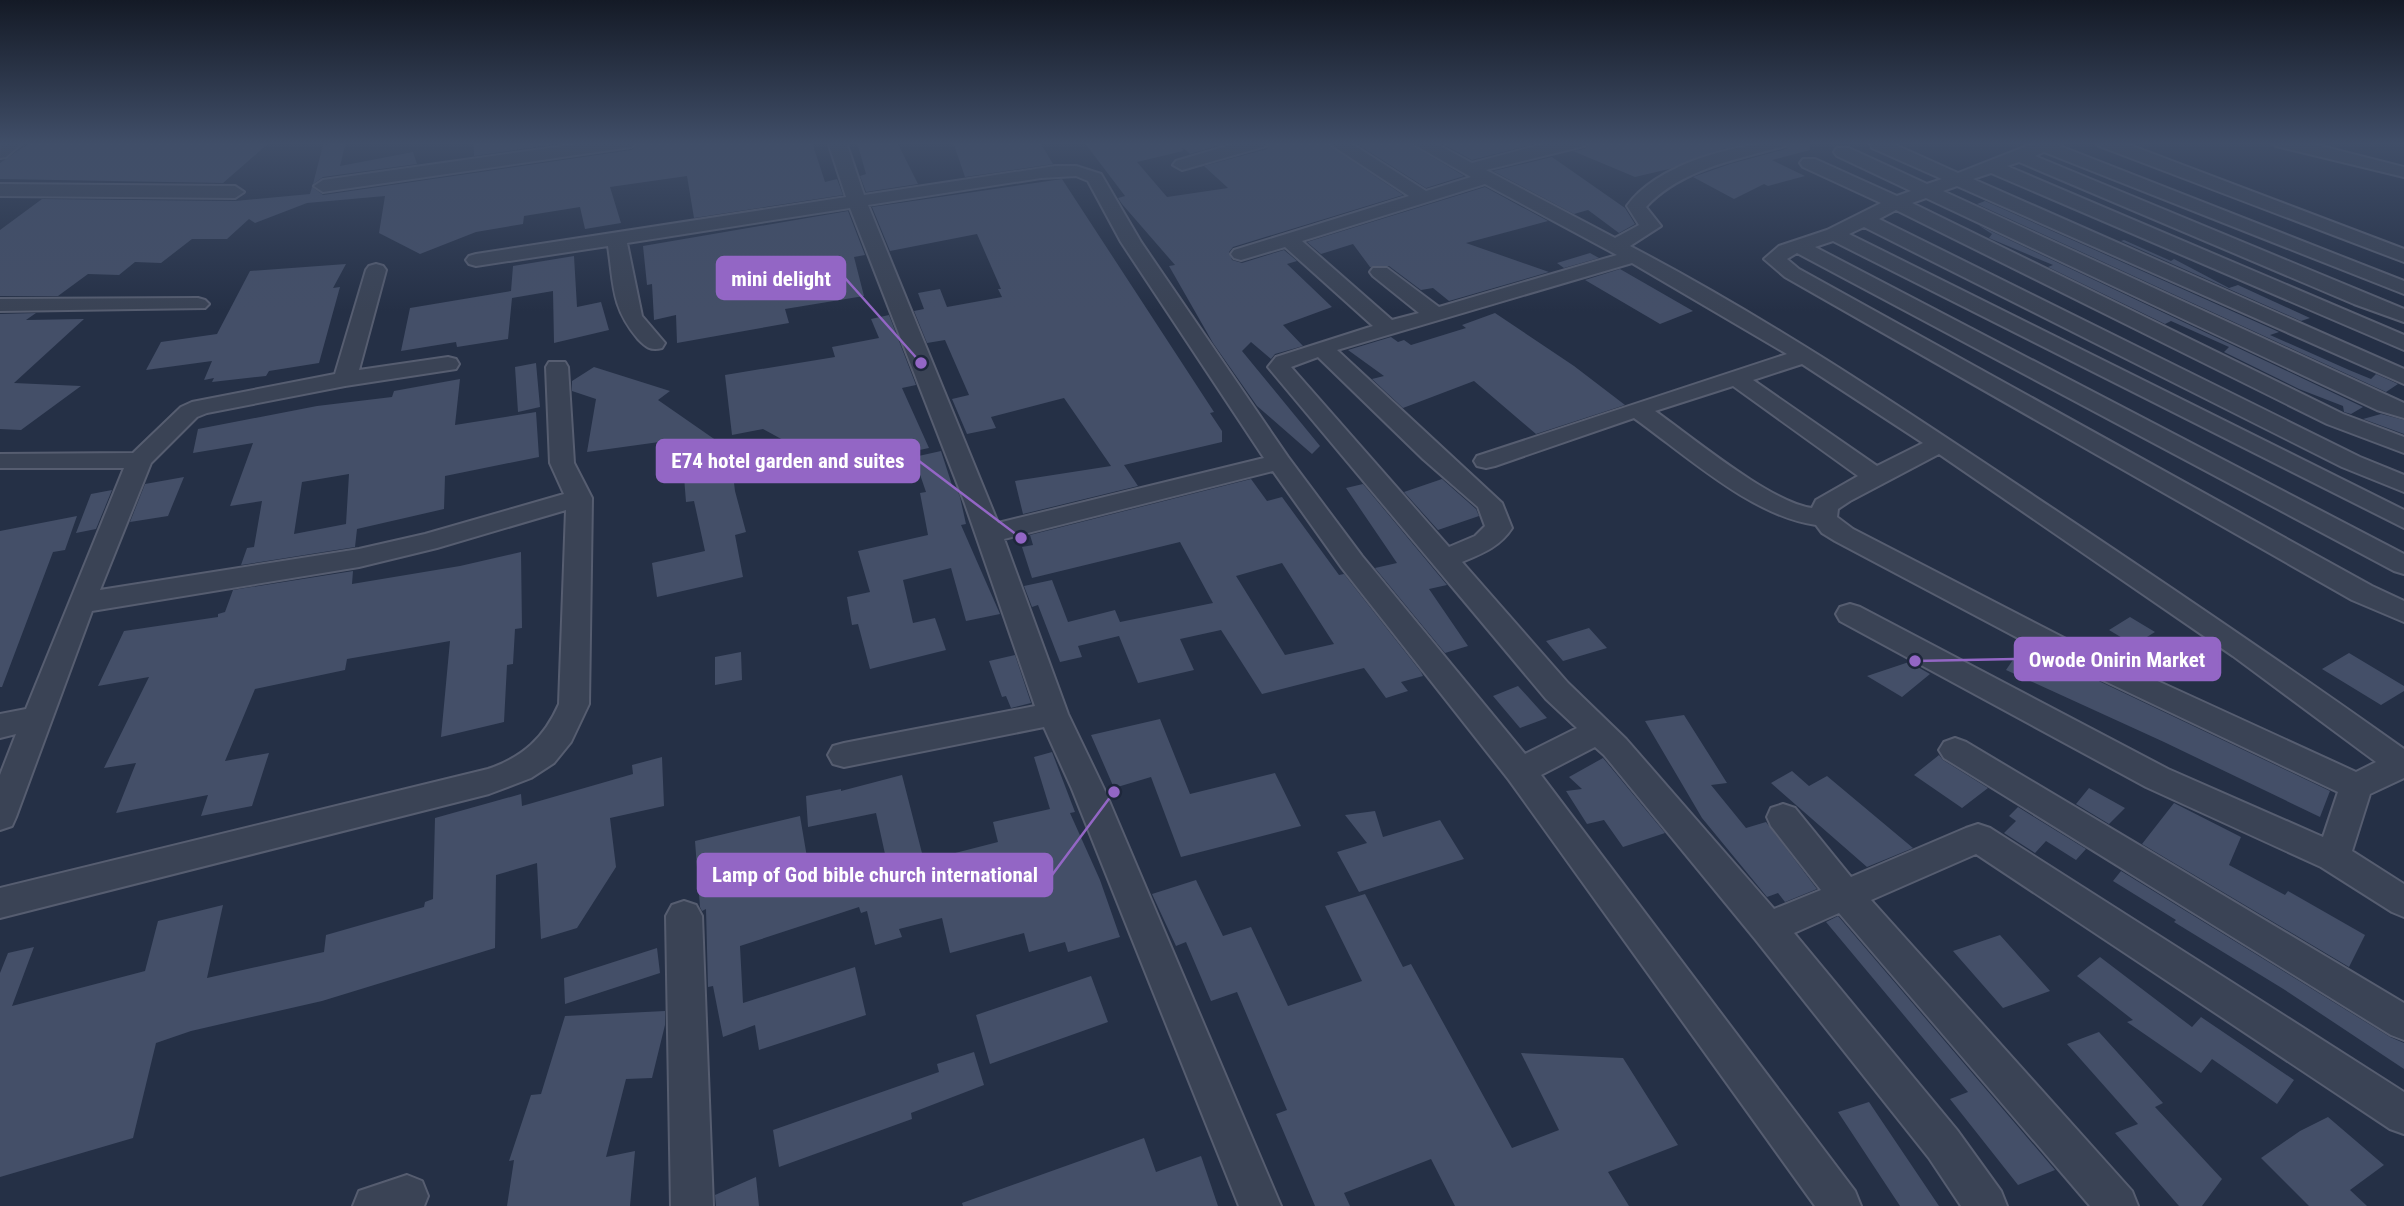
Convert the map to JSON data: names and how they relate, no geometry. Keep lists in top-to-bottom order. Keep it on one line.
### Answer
{"places":["mini delight","E74 hotel garden and suites","Owode Onirin Market","Lamp of God bible church international"]}
